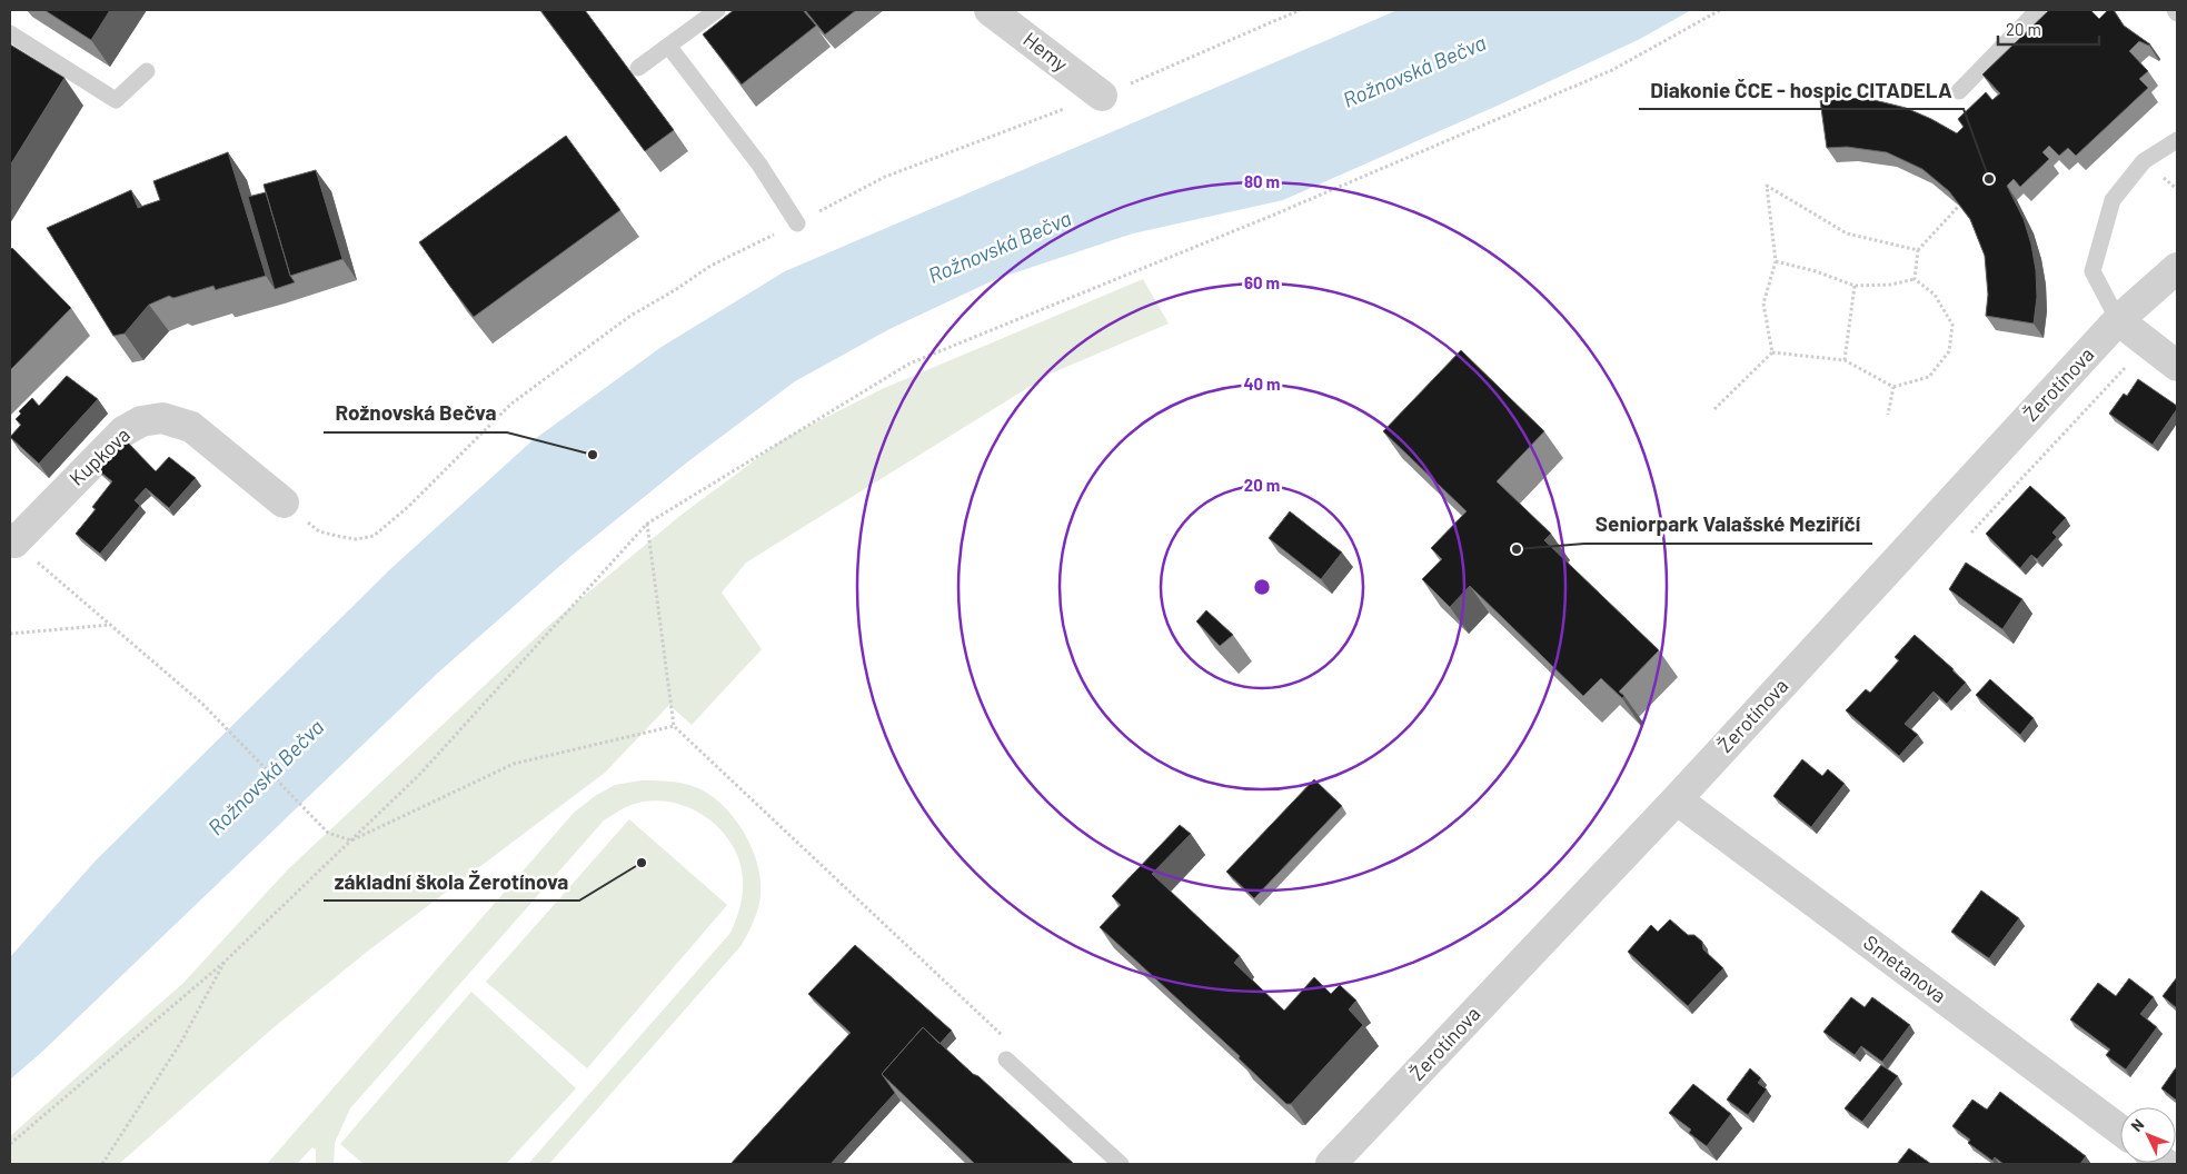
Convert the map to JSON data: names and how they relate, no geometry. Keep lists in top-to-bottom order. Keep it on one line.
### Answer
{"streets":{"street":["Hemy","Žerotínova","Kupkova","Smetanova"]},"crossings":[["Žerotínova","Smetanova"]],"water":["Rožnovská Bečva"],"places":["Diakonie ČCE - hospic CITADELA","Rožnovská Bečva","Seniorpark Valašské Meziříčí","základní škola Žerotínova"],"scale_bar":"20 m","north":"top left","rings":["80 m","60 m","40 m","20 m"]}
